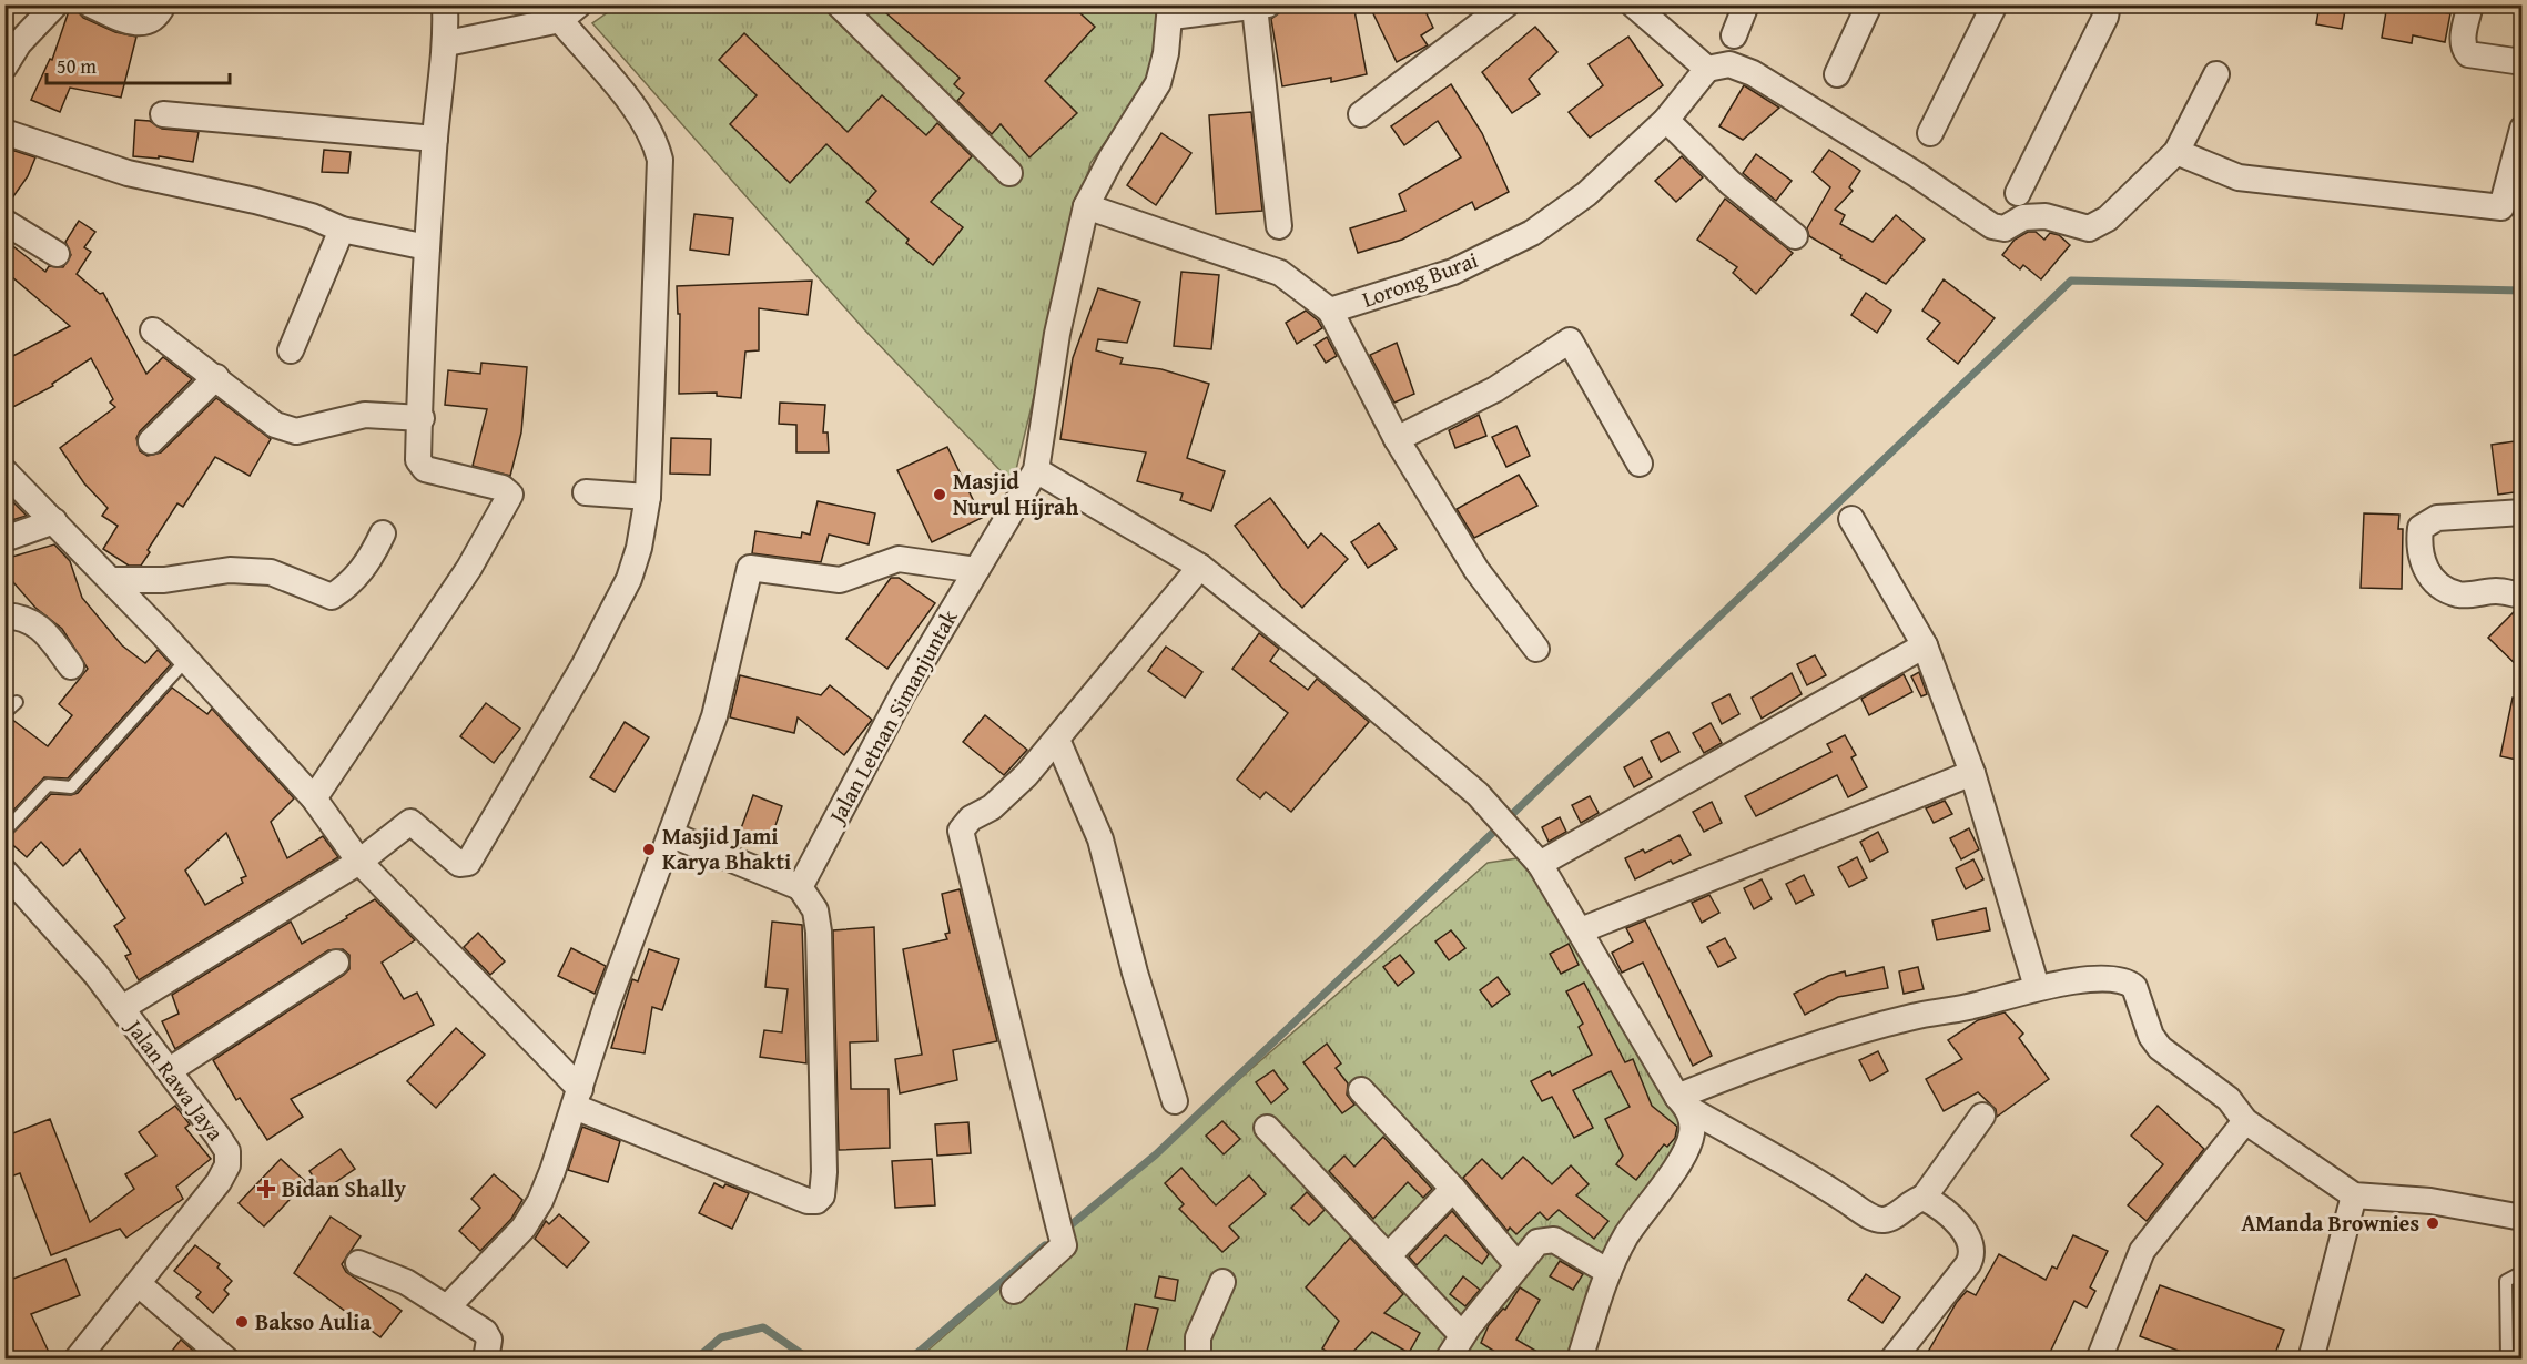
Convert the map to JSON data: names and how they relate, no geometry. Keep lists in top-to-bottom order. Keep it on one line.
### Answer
{"streets":{"street":["Lorong Burai","Jalan Letnan Simanjuntak","Jalan Rawa Jaya"]},"places":{"other":["Masjid Nurul Hijrah","Masjid Jami Karya Bhakti","AManda Brownies","Bakso Aulia"],"health":["Bidan Shally"]},"scale_bar":"50 m"}
